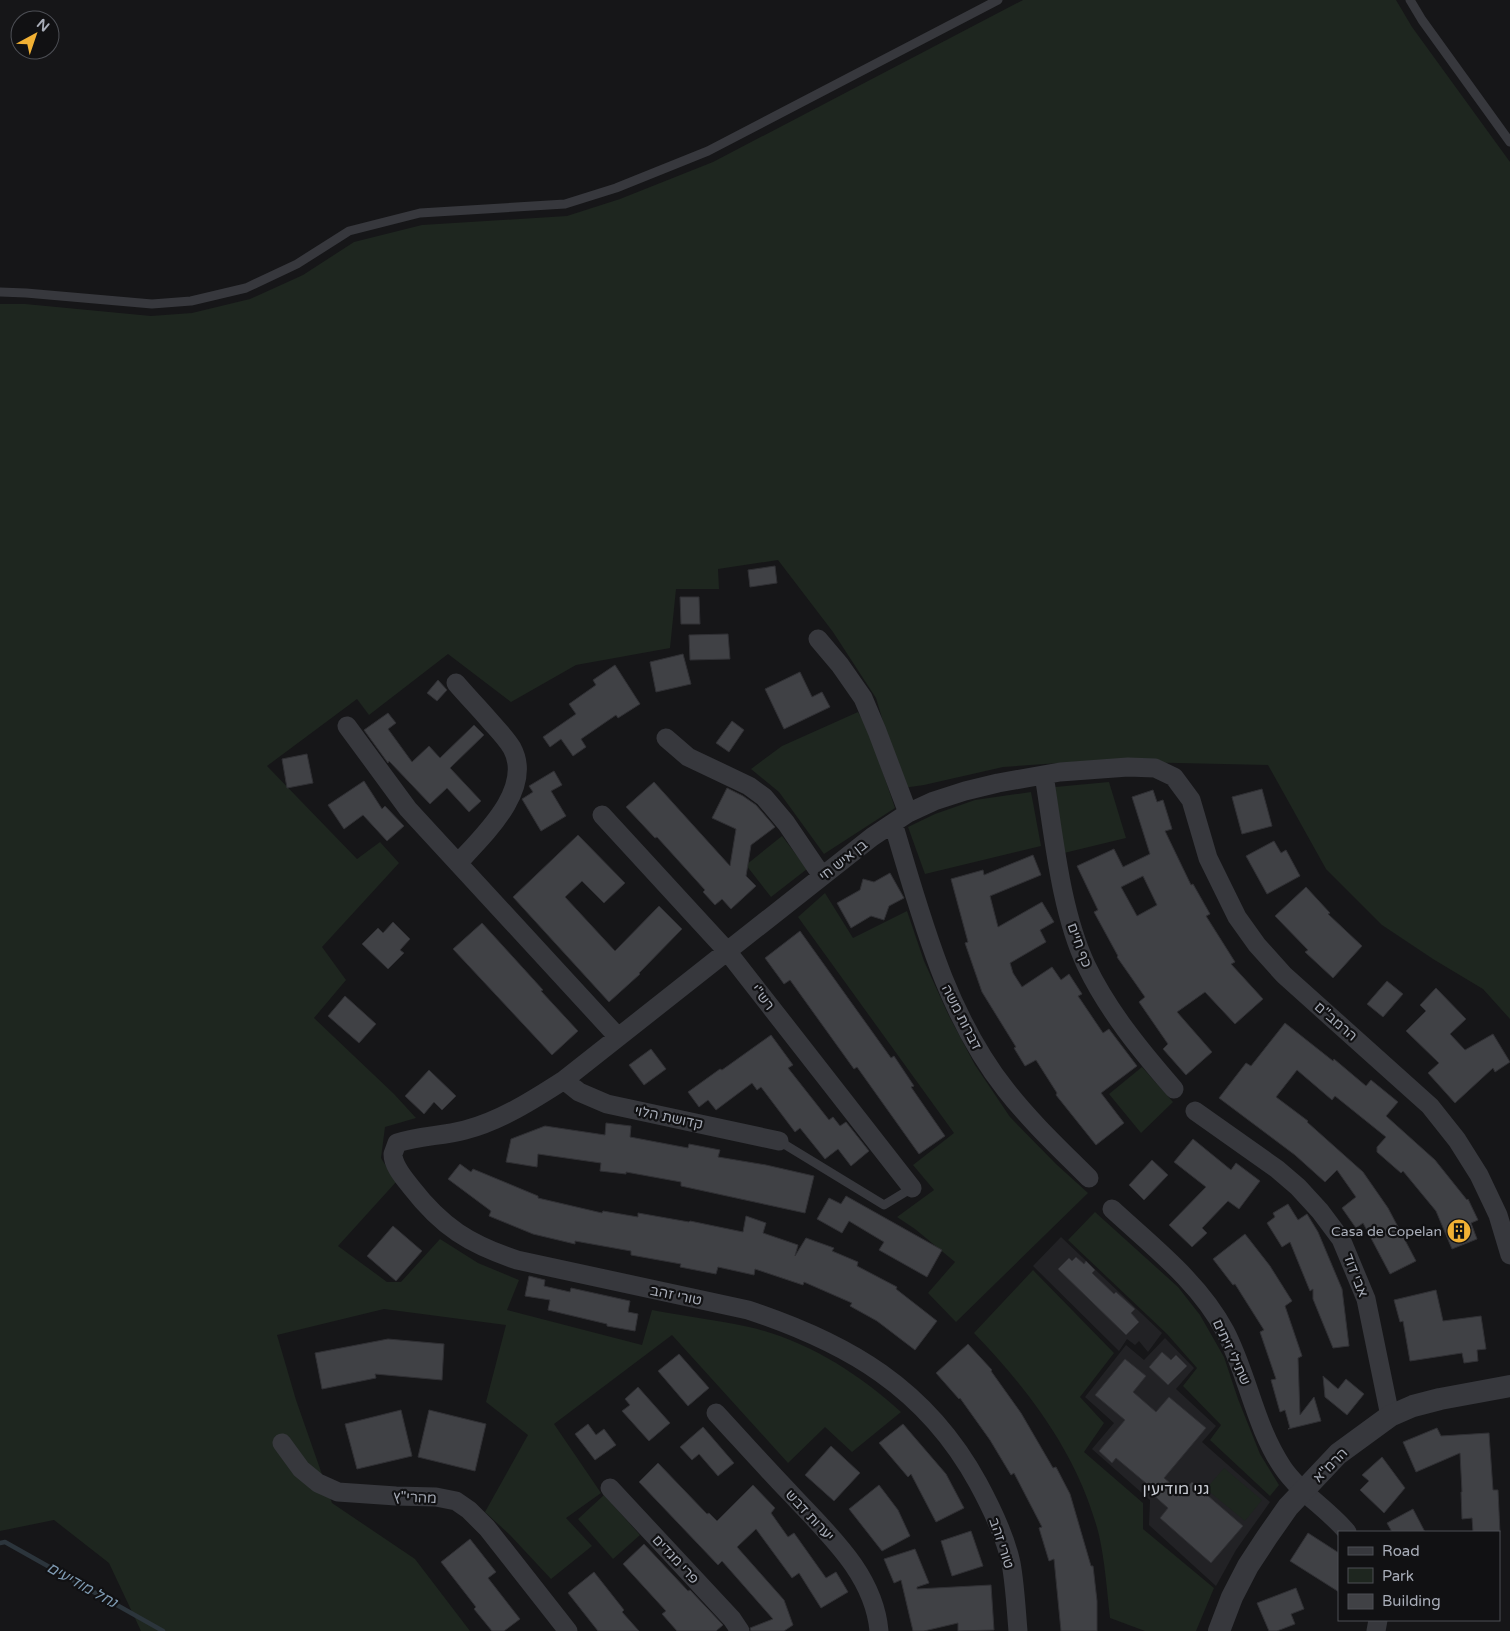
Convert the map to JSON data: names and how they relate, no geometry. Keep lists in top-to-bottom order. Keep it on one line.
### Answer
{"streets":{"street":["בן איש חי","כף חיים","רש\"י","דברות משה","הרמב\"ם","קדושת הלוי","אבי דוד","טורי זהב","שתילי זיתים","הרמ\"א","מהרי\"ץ","יערות דבש","פרי מגדים"]},"crossings":[["בן איש חי","כף חיים"],["בן איש חי","רש\"י"],["בן איש חי","דברות משה"],["בן איש חי","הרמב\"ם"],["בן איש חי","קדושת הלוי"],["בן איש חי","טורי זהב"],["קדושת הלוי","טורי זהב"],["אבי דוד","הרמ\"א"],["שתילי זיתים","הרמ\"א"]],"districts":["גני מודיעין"],"water":["נחל מודיעים"],"places":{"building":["Casa de Copelan"]},"legend":["Road","Park","Building"],"north":"top right"}
